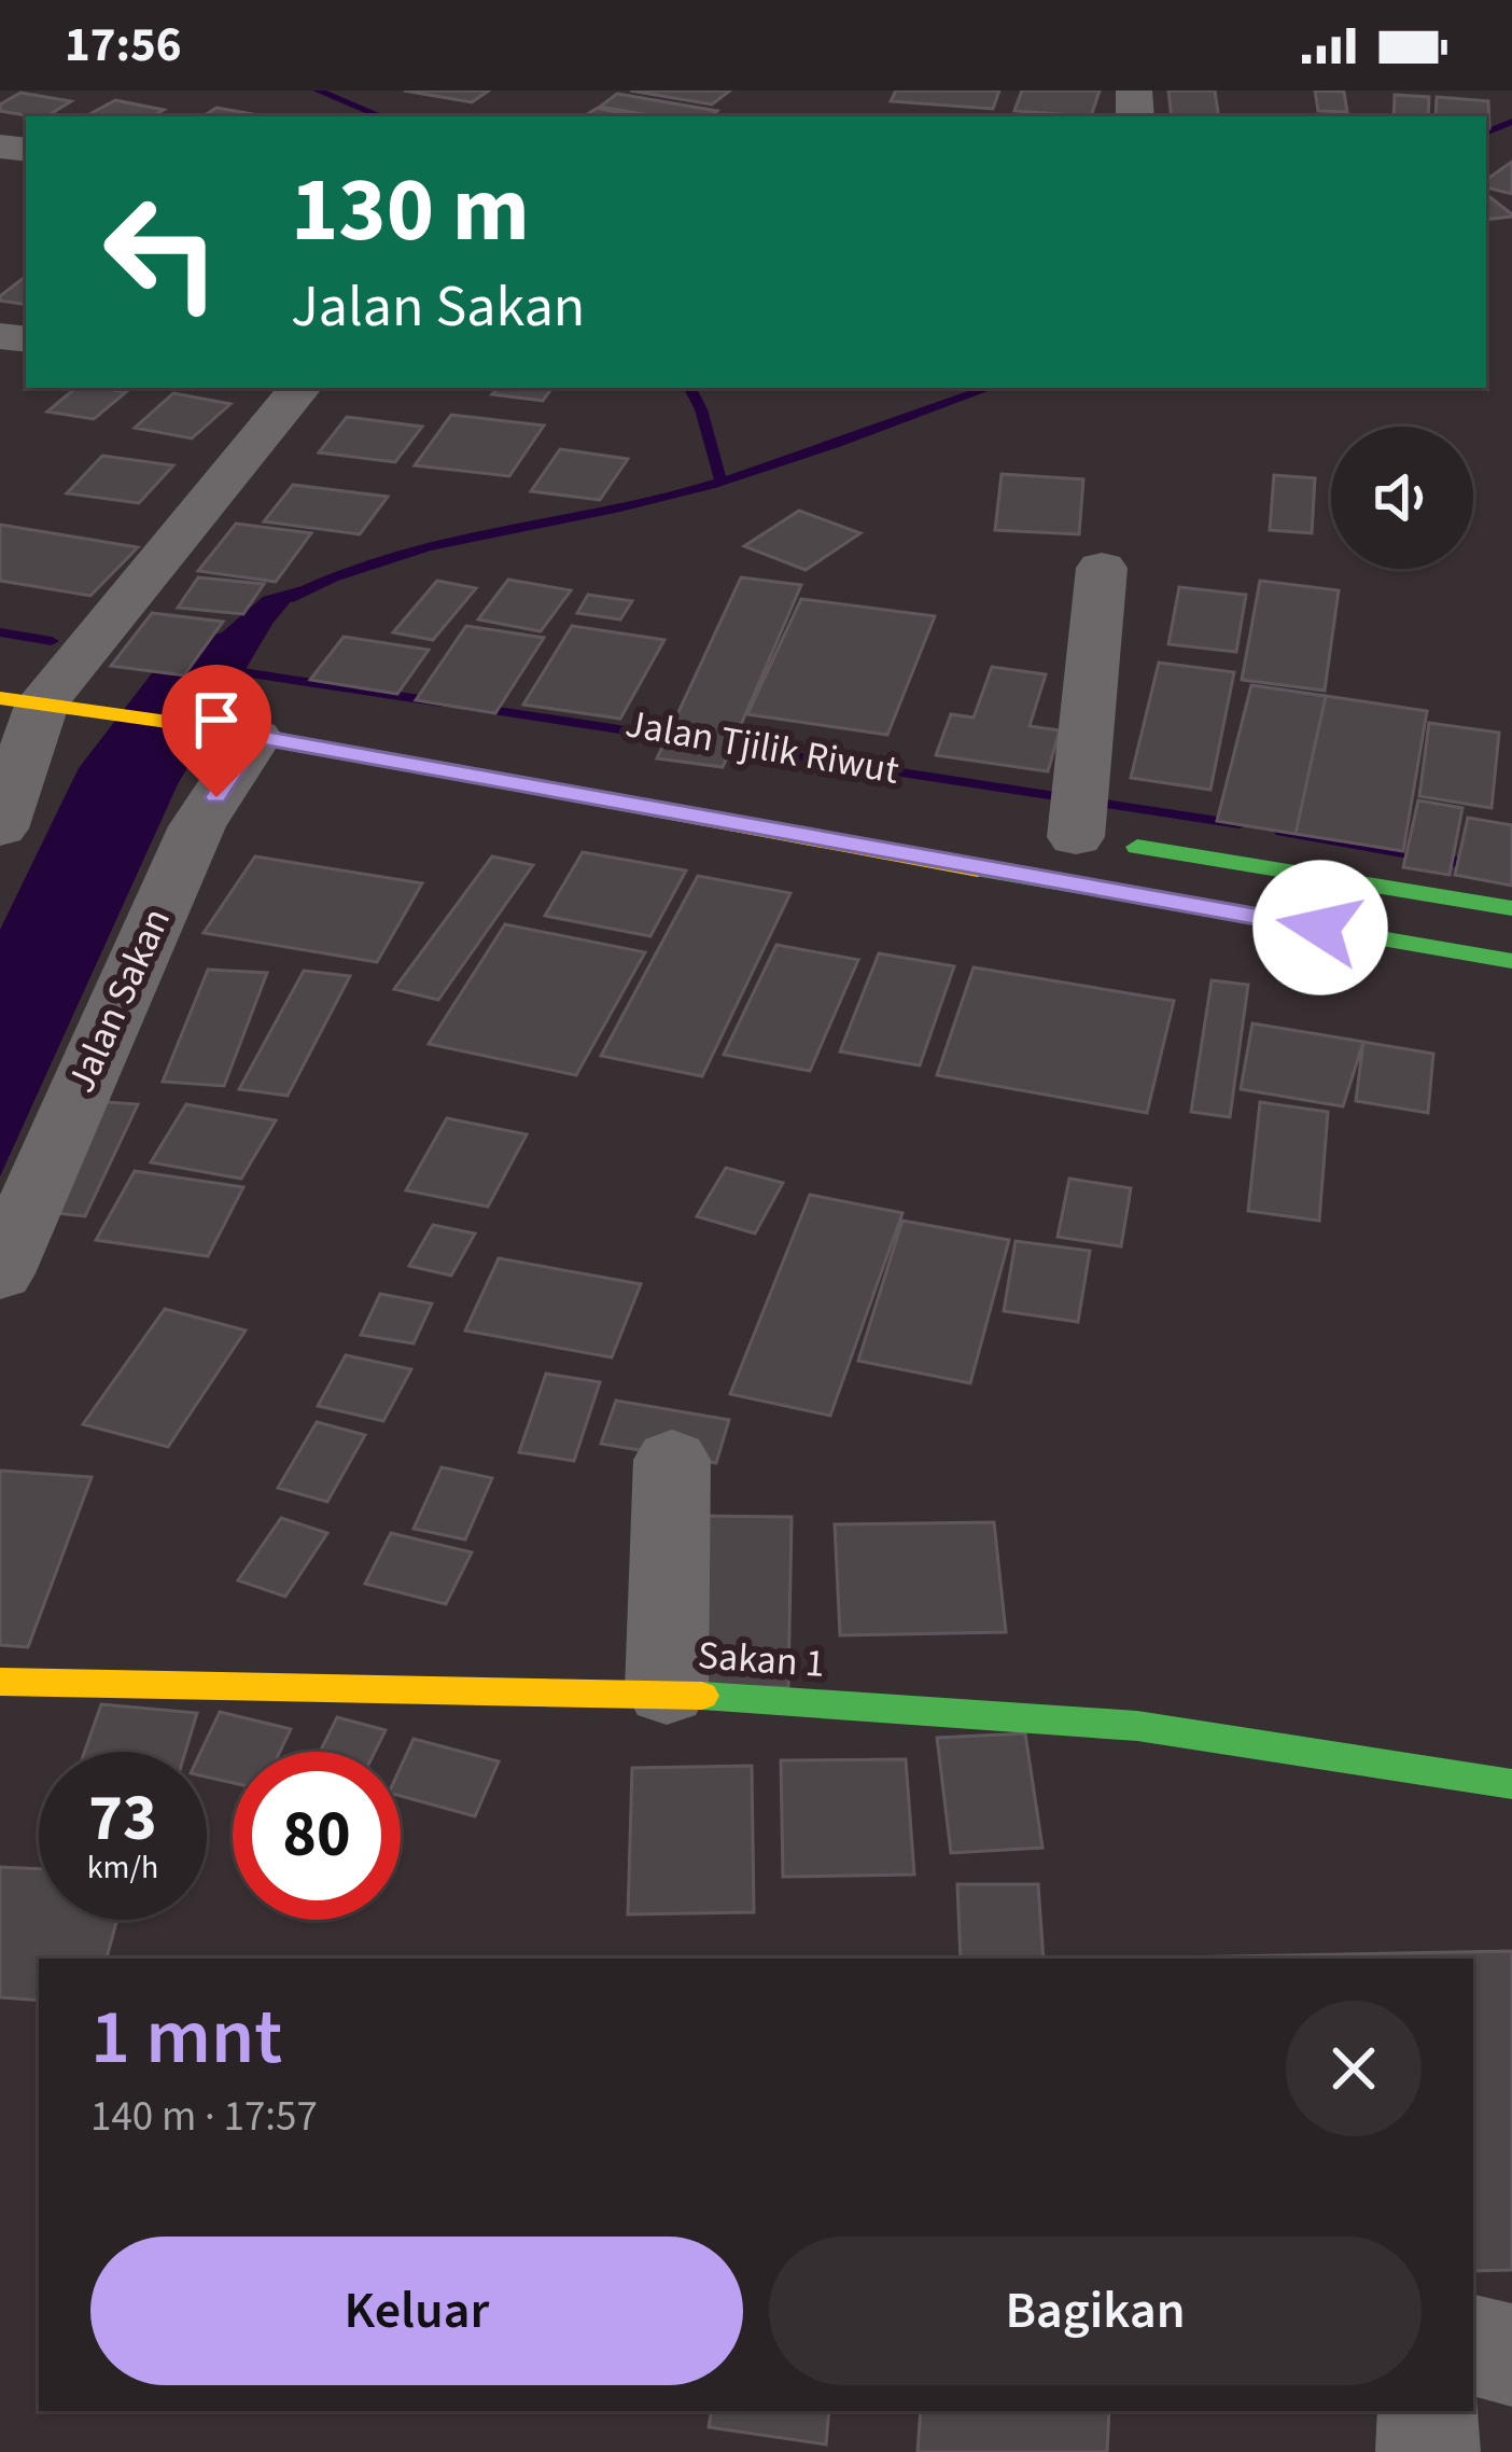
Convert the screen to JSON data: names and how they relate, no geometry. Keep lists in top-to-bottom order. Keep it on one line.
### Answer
{"streets":{"main road":["Sakan 1"],"street":["Jalan Sakan"]},"page":{"status":"17:56","turn":["130 m","Jalan Sakan"],"speed":"73 km/h","limit":"80","heading":["1 mnt","140 m · 17:57"],"buttons":["Keluar","Bagikan"]}}
